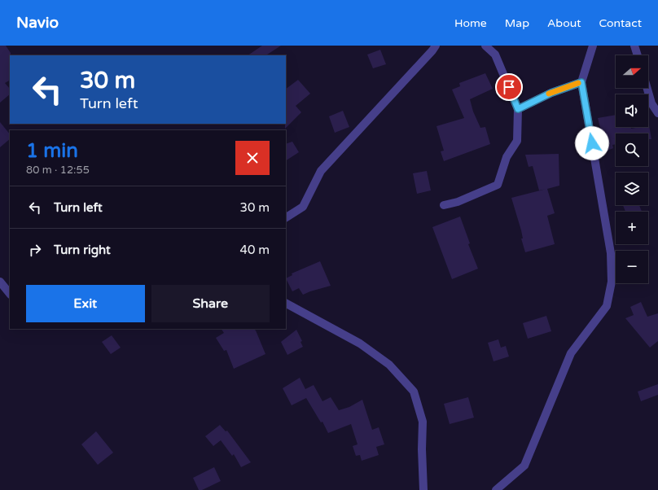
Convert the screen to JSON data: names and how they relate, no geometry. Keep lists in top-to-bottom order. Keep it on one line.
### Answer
{"north":"right","page":{"header":"Navio","nav":["Home","Map","About","Contact"],"map_buttons":["+","−"],"turn":["30 m","Turn left"],"heading":["1 min","80 m · 12:55"],"list":[{"name":"Turn left","value":"30 m"},{"name":"Turn right","value":"40 m"}],"buttons":["Exit","Share"]}}
